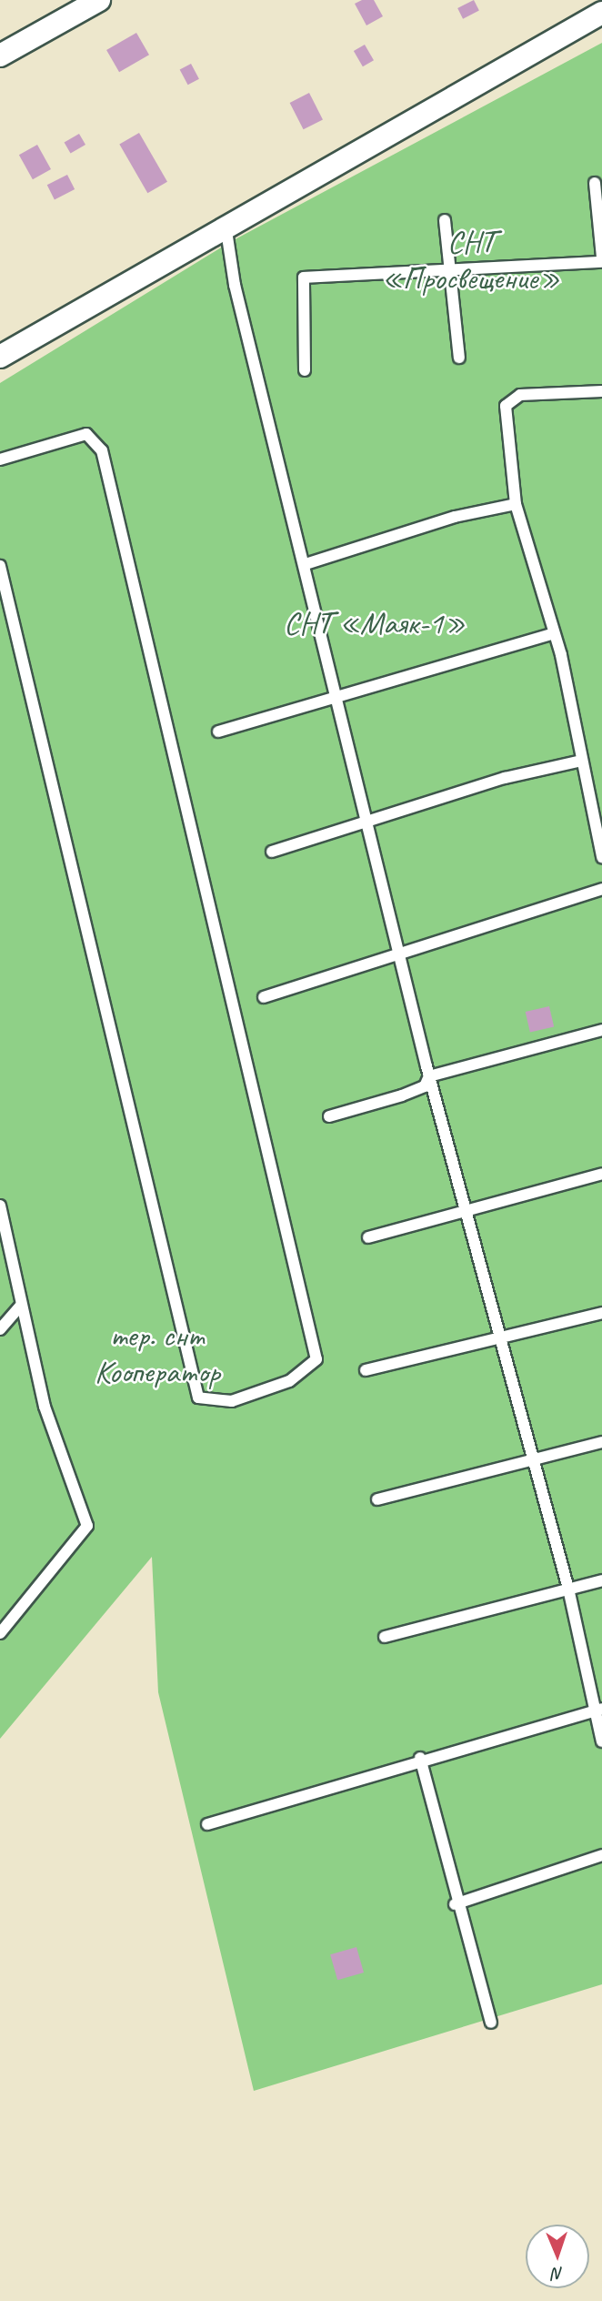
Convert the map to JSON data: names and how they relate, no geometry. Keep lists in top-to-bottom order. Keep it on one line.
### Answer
{"parks":["СНТ «Просвещение»","СНТ «Маяк-1»","тер. снт Кооператор"],"north":"bottom"}
